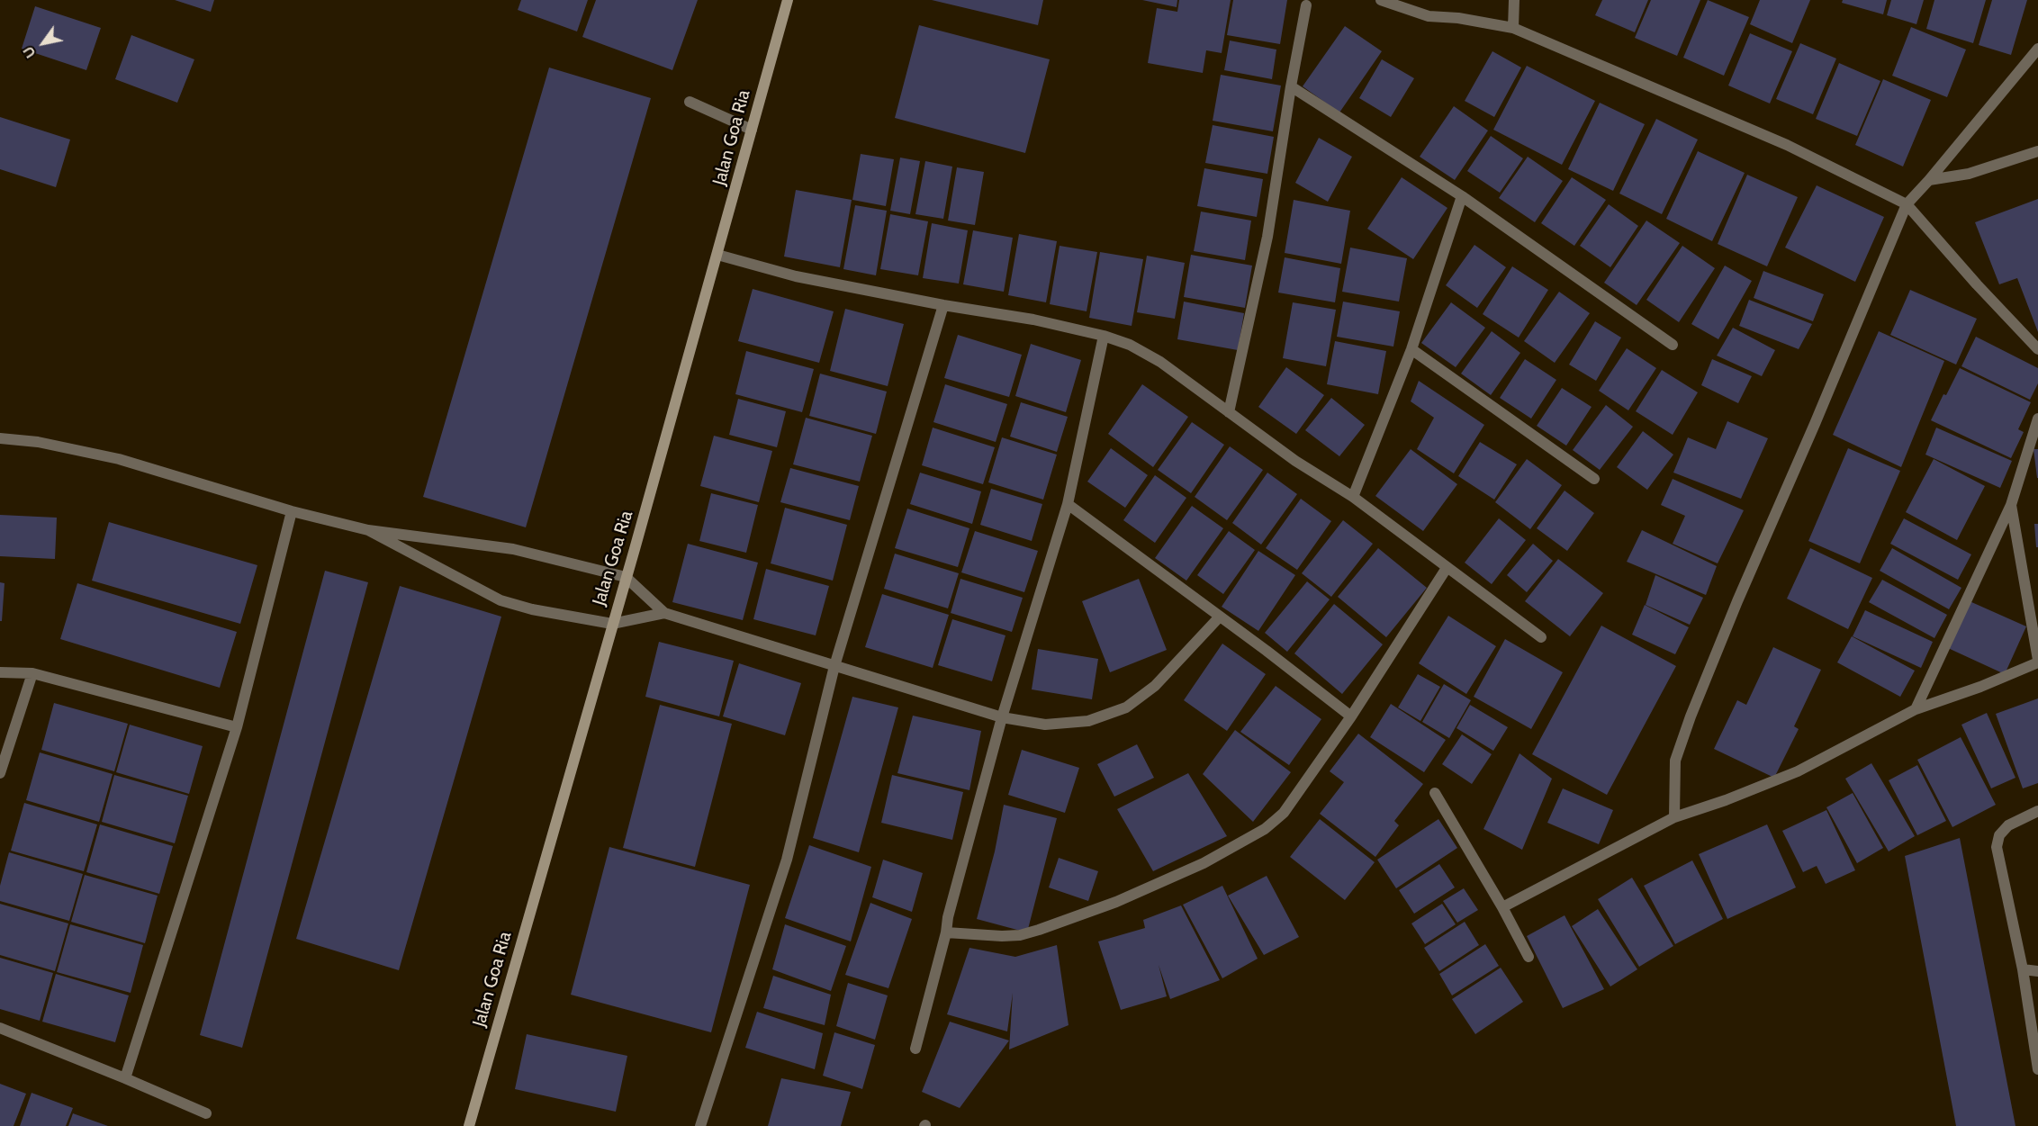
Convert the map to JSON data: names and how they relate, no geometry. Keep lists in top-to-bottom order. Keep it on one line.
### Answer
{"streets":{"main road":["Jalan Goa Ria"]},"north":"bottom left"}
